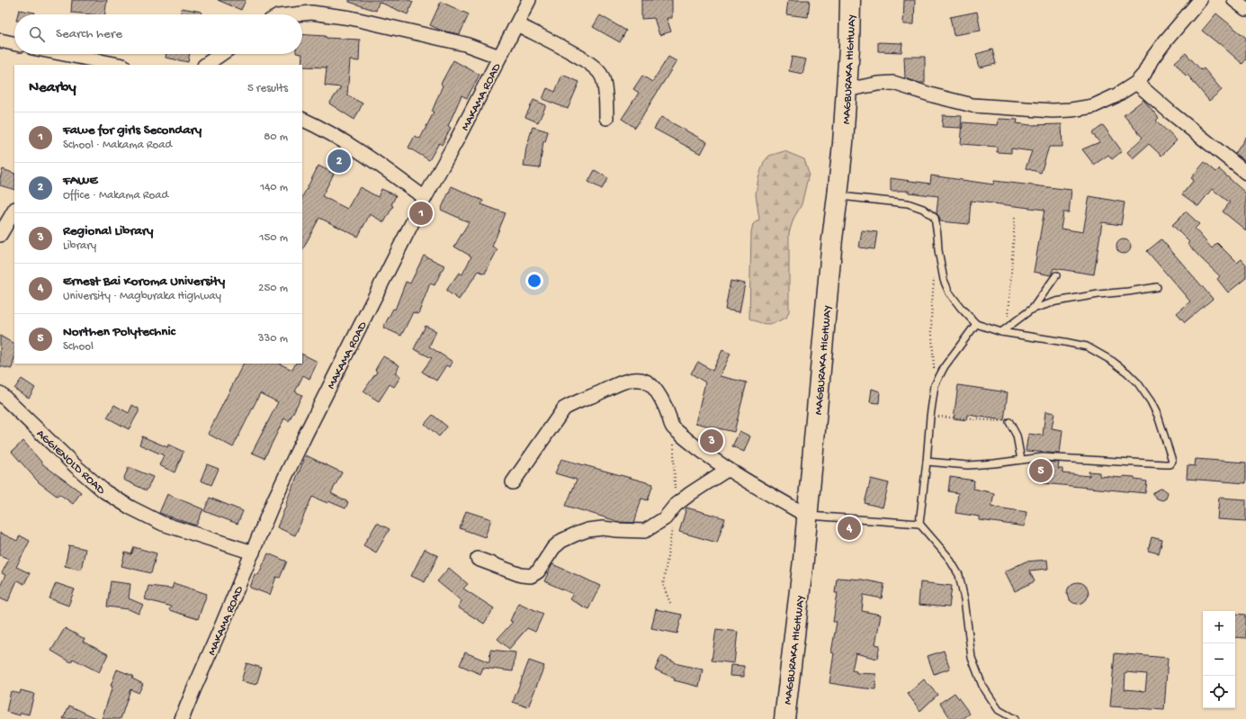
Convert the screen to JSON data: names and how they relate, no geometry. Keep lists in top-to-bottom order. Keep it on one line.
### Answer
{"streets":{"main road":["MAGBURAKA HIGHWAY"],"street":["MAKAMA ROAD","AGGIENOLD ROAD"]},"crossings":[["MAKAMA ROAD","AGGIENOLD ROAD"]],"page":{"search":"Search here","heading":["Nearby","5 results"],"list":[{"mark":"1","name":"Fawe for girls Secondary","note":"School · Makama Road","value":"80 m"},{"mark":"2","name":"FAWE","note":"Office · Makama Road","value":"140 m"},{"mark":"3","name":"Regional Library","note":"Library","value":"150 m"},{"mark":"4","name":"Ernest Bai Koroma University","note":"University · Magburaka Highway","value":"250 m"},{"mark":"5","name":"Northen Polytechnic","note":"School","value":"330 m"}],"pins":["2","1","3","5","4"],"map_buttons":["+","−"]}}
